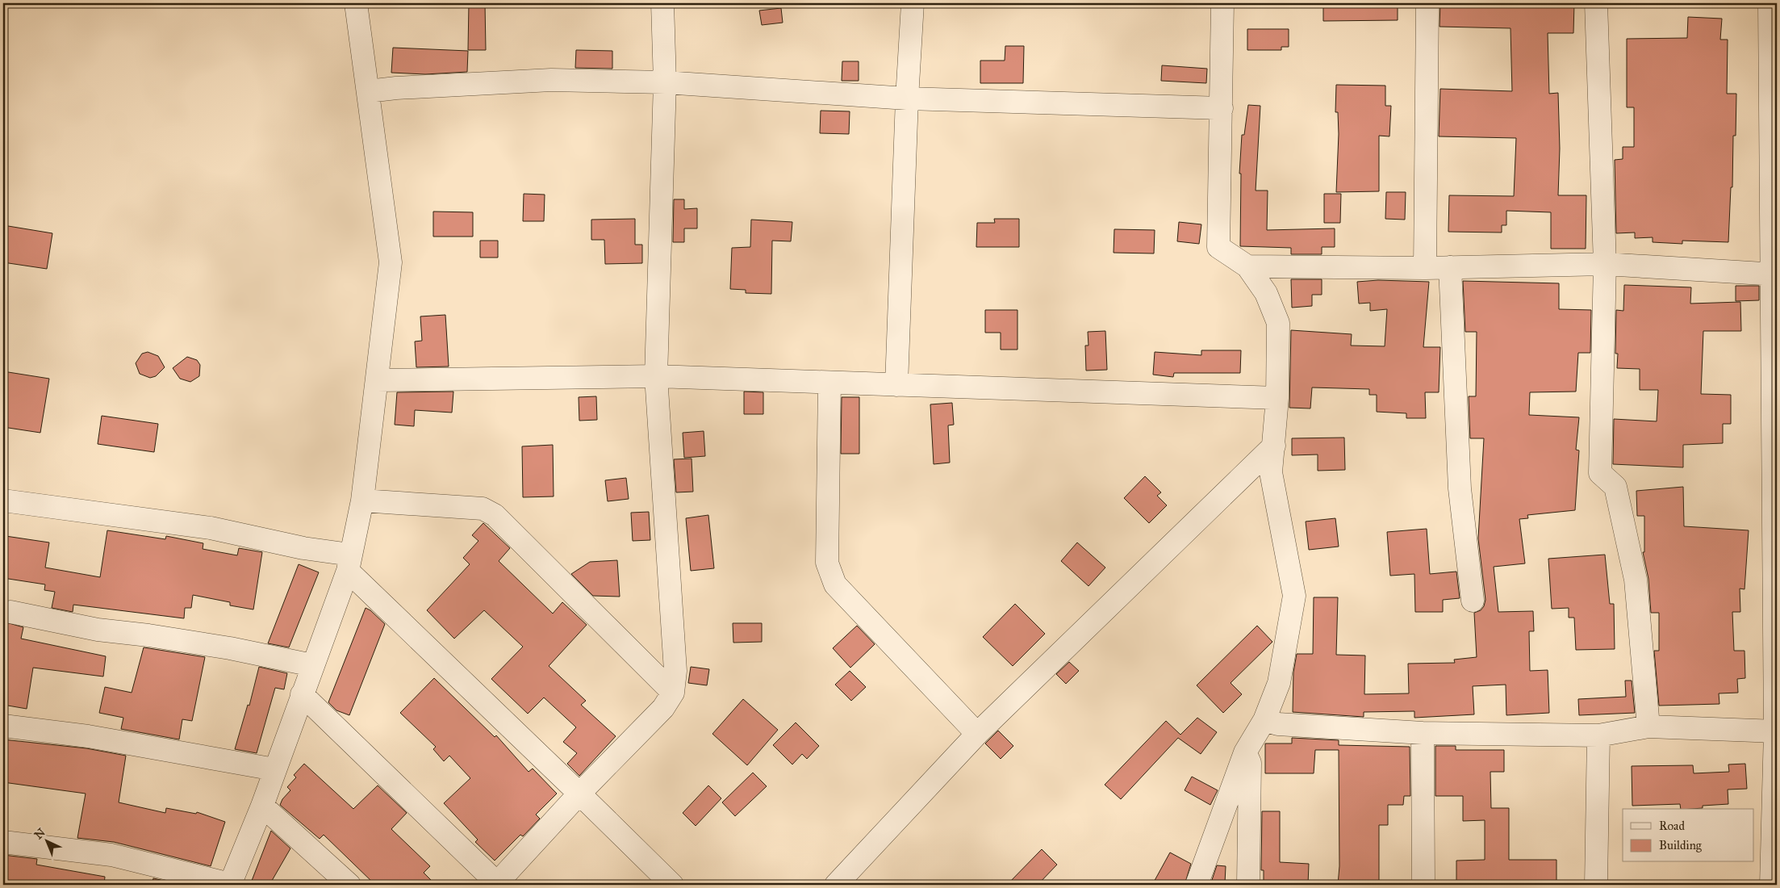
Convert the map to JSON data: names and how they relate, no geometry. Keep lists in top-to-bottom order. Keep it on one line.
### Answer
{"legend":["Road","Building"],"north":"top left"}
